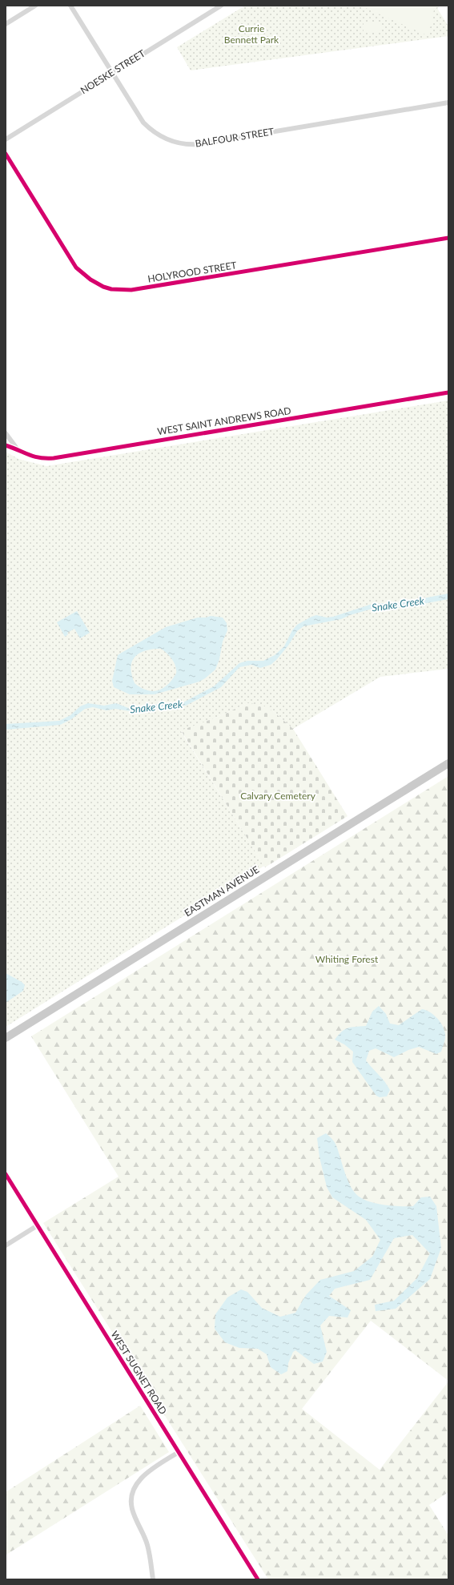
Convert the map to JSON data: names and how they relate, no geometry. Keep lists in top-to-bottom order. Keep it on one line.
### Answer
{"streets":{"main road":["EASTMAN AVENUE"],"street":["NOESKE STREET","BALFOUR STREET","HOLYROOD STREET","WEST SAINT ANDREWS ROAD","WEST SUGNET ROAD"]},"crossings":[["NOESKE STREET","BALFOUR STREET"]],"water":["Snake Creek"],"parks":["Currie Bennett Park","Calvary Cemetery","Whiting Forest"]}
